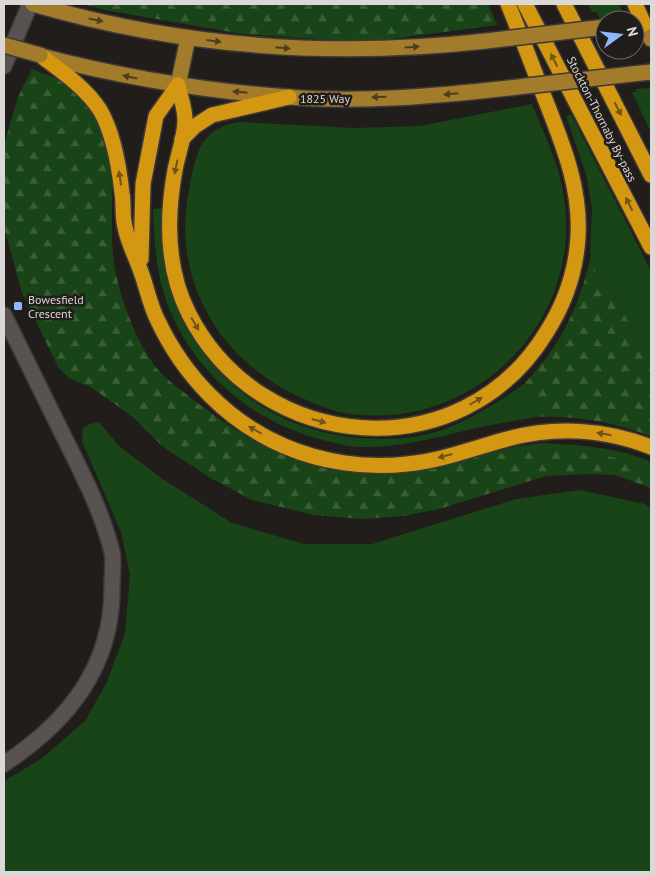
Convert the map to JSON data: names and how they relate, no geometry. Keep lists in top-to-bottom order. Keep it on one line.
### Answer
{"streets":{"highway":["Stockton-Thornaby By-pass"],"main road":["1825 Way"]},"places":{"transit":["Bowesfield Crescent"]},"north":"right"}
